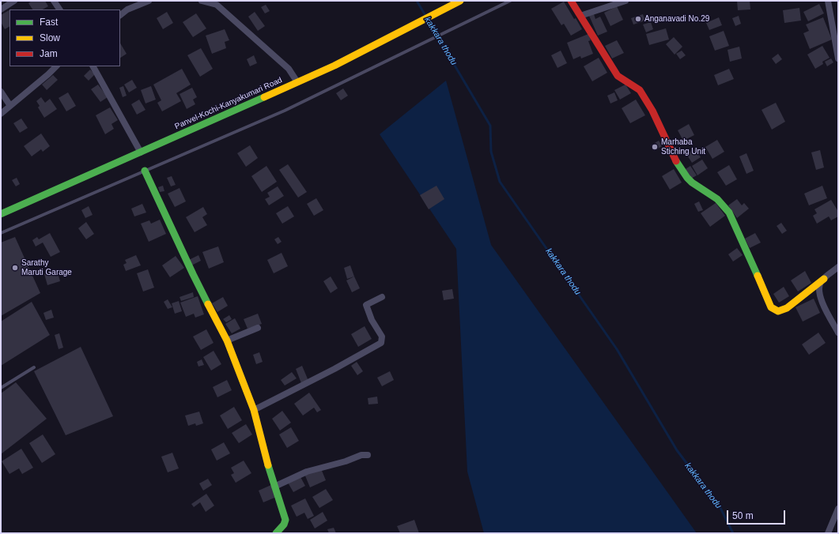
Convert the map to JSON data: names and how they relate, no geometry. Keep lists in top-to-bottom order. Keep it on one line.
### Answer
{"streets":{"main road":["Panvel-Kochi-Kanyakumari Road"]},"water":["kakkara thodu"],"places":["Anganavadi No.29","Marhaba Stiching Unit","Sarathy Maruti Garage"],"legend":["Fast","Slow","Jam"],"scale_bar":"50 m"}
